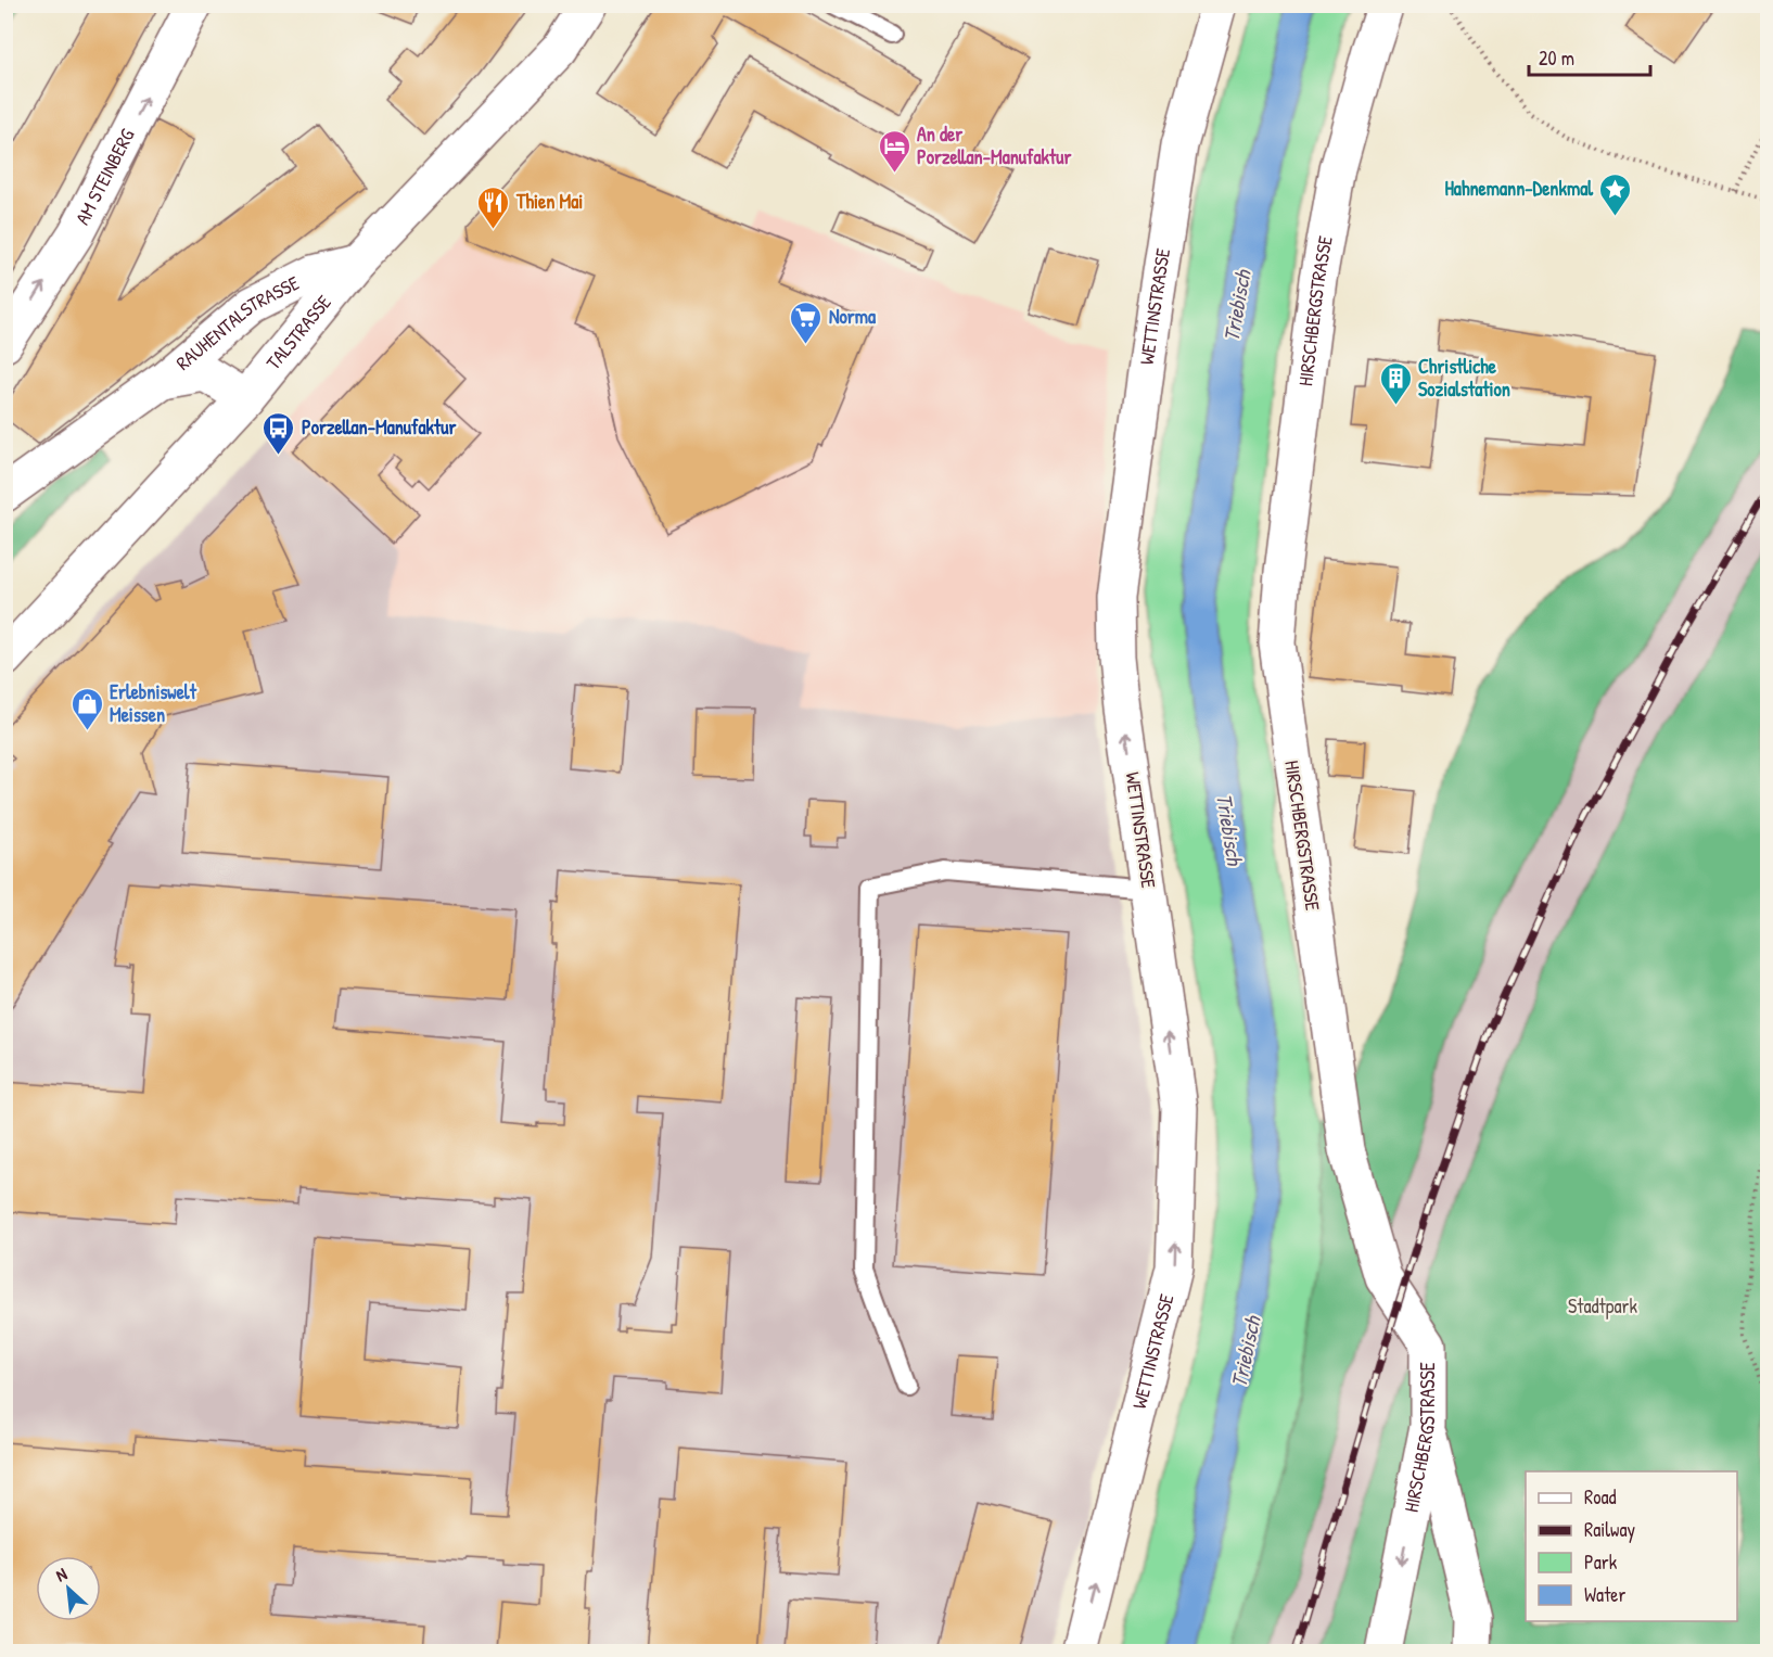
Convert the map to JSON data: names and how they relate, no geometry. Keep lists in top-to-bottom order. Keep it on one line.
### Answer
{"streets":{"street":["AM STEINBERG","WETTINSTRASSE","HIRSCHBERGSTRASSE","RAUHENTALSTRASSE","TALSTRASSE"]},"crossings":[["RAUHENTALSTRASSE","TALSTRASSE"]],"one_way":["AM STEINBERG","WETTINSTRASSE"],"water":["Triebisch"],"parks":["Stadtpark"],"places":{"hotel":["An der Porzellan-Manufaktur"],"place":["Hahnemann-Denkmal"],"restaurant":["Thien Mai"],"supermarket":["Norma"],"building":["Christliche Sozialstation"],"bus stop":["Porzellan-Manufaktur"],"shop":["Erlebniswelt Meissen"]},"legend":["Road","Railway","Park","Water"],"scale_bar":"20 m","north":"top left"}
